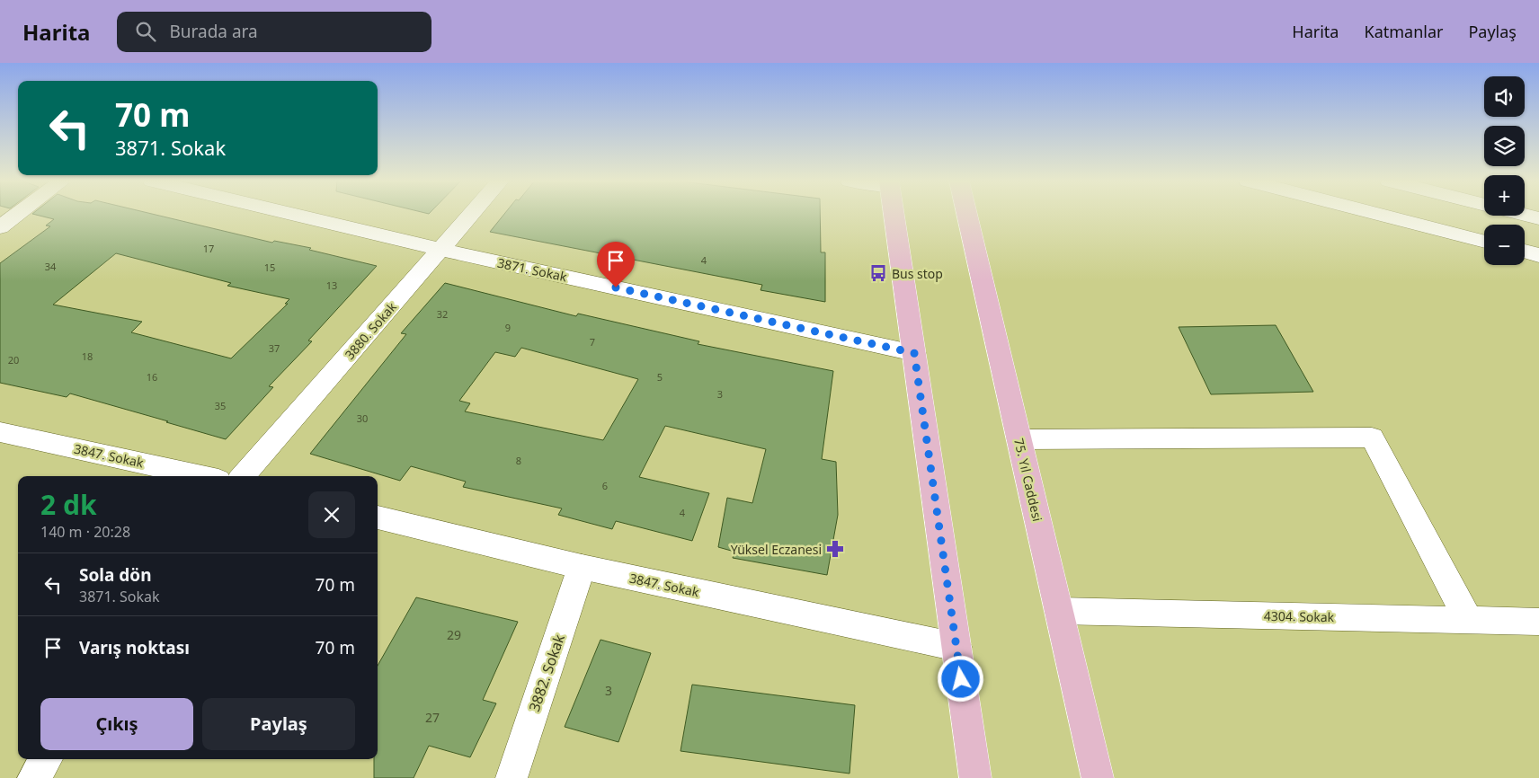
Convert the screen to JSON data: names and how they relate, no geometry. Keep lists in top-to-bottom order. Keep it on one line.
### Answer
{"streets":{"main road":["75. Yıl Caddesi"],"street":["3871. Sokak","3880. Sokak","3847. Sokak","4304. Sokak","3882. Sokak"]},"crossings":[["3871. Sokak","3880. Sokak"],["3847. Sokak","3882. Sokak"],["75. Yıl Caddesi","4304. Sokak"]],"places":{"bus stop":["Bus stop"],"pharmacy":["Yüksel Eczanesi"]},"house_numbers":["17","4","34","15","13","32","9","7","37","18","20","16","5","3","35","30","8","6","4","29","3","27"],"page":{"header":"Harita","search":"Burada ara","nav":["Harita","Katmanlar","Paylaş"],"map_buttons":["+","−"],"turn":["70 m","3871. Sokak"],"heading":["2 dk","140 m · 20:28"],"list":[{"name":"Sola dön","note":"3871. Sokak","value":"70 m"},{"name":"Varış noktası","value":"70 m"}],"buttons":["Çıkış","Paylaş"]}}
